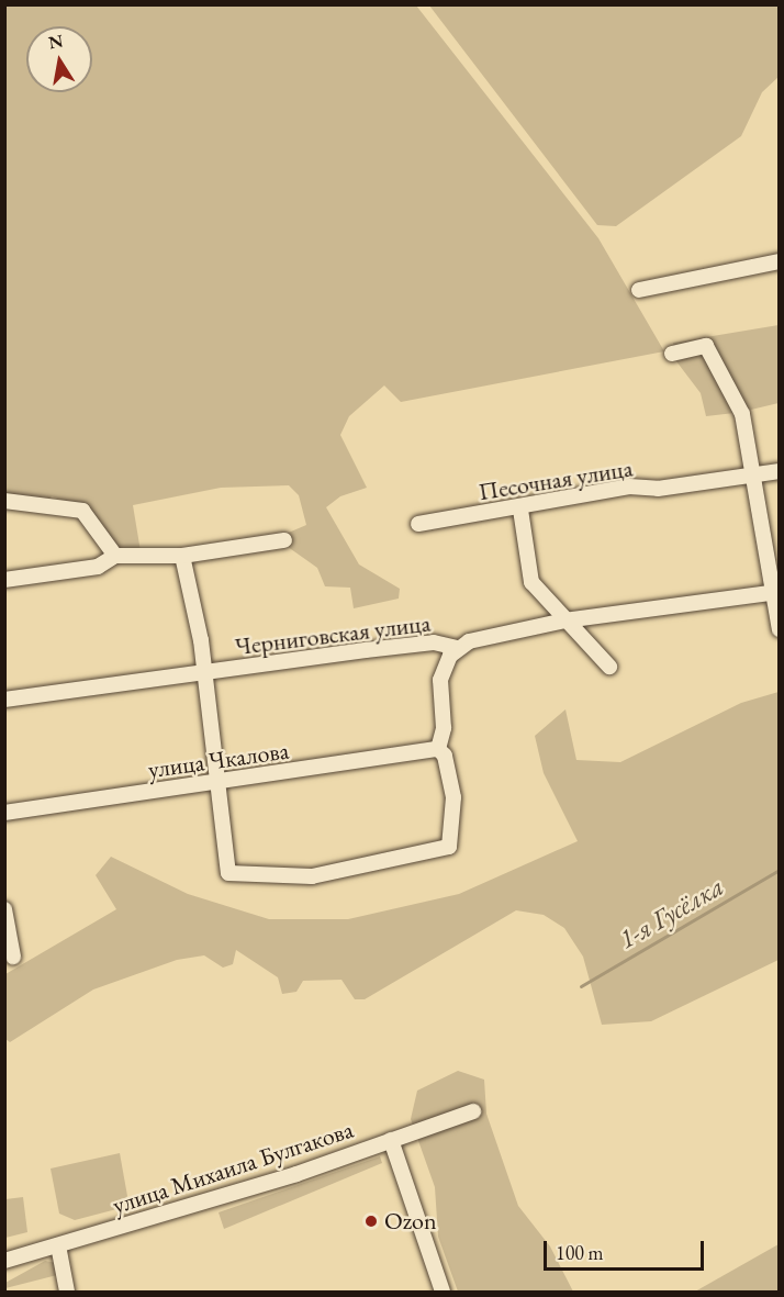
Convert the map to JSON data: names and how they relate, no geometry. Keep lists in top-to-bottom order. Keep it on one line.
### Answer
{"streets":{"street":["Песочная улица","Черниговская улица","улица Чкалова","улица Михаила Булгакова"]},"water":["1-я Гусёлка"],"places":["Ozon"],"scale_bar":"100 m","north":"top"}
